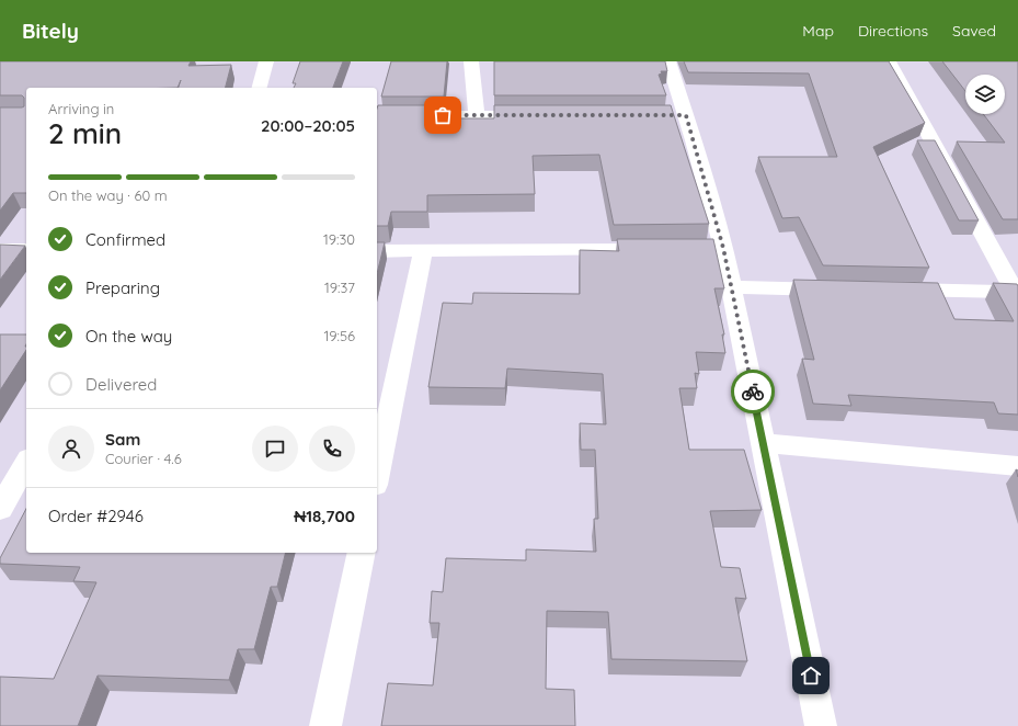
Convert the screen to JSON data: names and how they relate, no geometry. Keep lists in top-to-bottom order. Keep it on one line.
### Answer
{"page":{"header":"Bitely","nav":["Map","Directions","Saved"],"heading":["2 min","Arriving in","20:00–20:05"],"panel":["Sam","Courier · 4.6","Order #2946","₦18,700"],"bar":"On the way · 60 m","list":[["Confirmed","19:30"],["Preparing","19:37"],["On the way","19:56"],"Delivered"]}}
